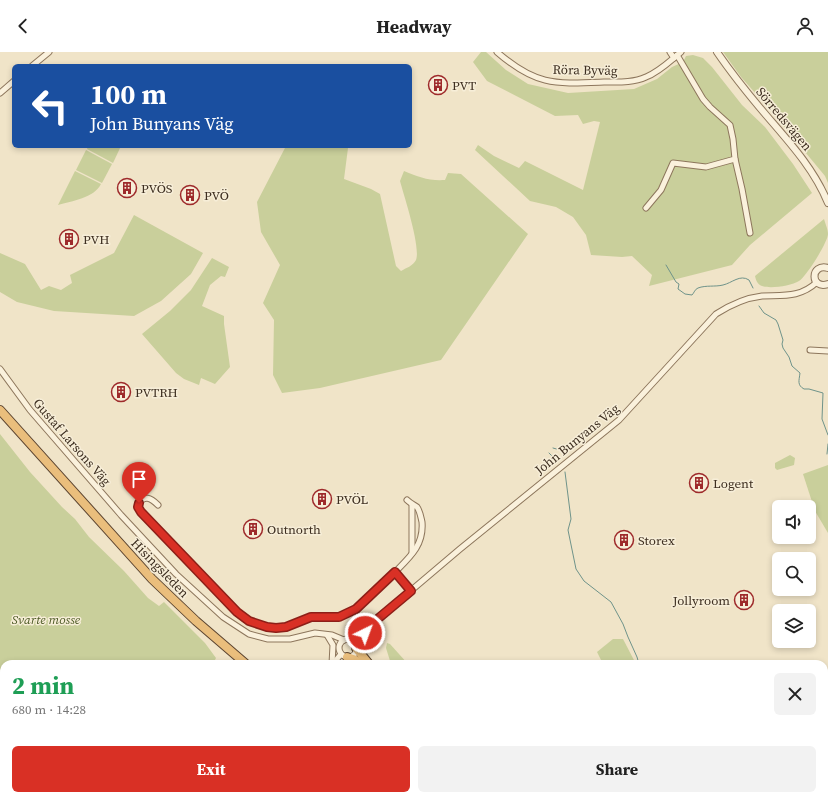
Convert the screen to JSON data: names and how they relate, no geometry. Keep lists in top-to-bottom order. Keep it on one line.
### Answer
{"streets":{"highway":["Hisingsleden"],"street":["Röra Byväg","Sörredsvägen","John Bunyans Väg","Gustaf Larsons Väg"]},"crossings":[["John Bunyans Väg","Gustaf Larsons Väg"]],"parks":["Svarte mosse"],"places":{"building":["PVT","PVÖS","PVÖ","PVH","PVTRH","Logent","PVÖL","Outnorth","Storex","Jollyroom"]},"page":{"header":"Headway","turn":["100 m","John Bunyans Väg"],"heading":["2 min","680 m · 14:28"],"buttons":["Exit","Share"]}}
